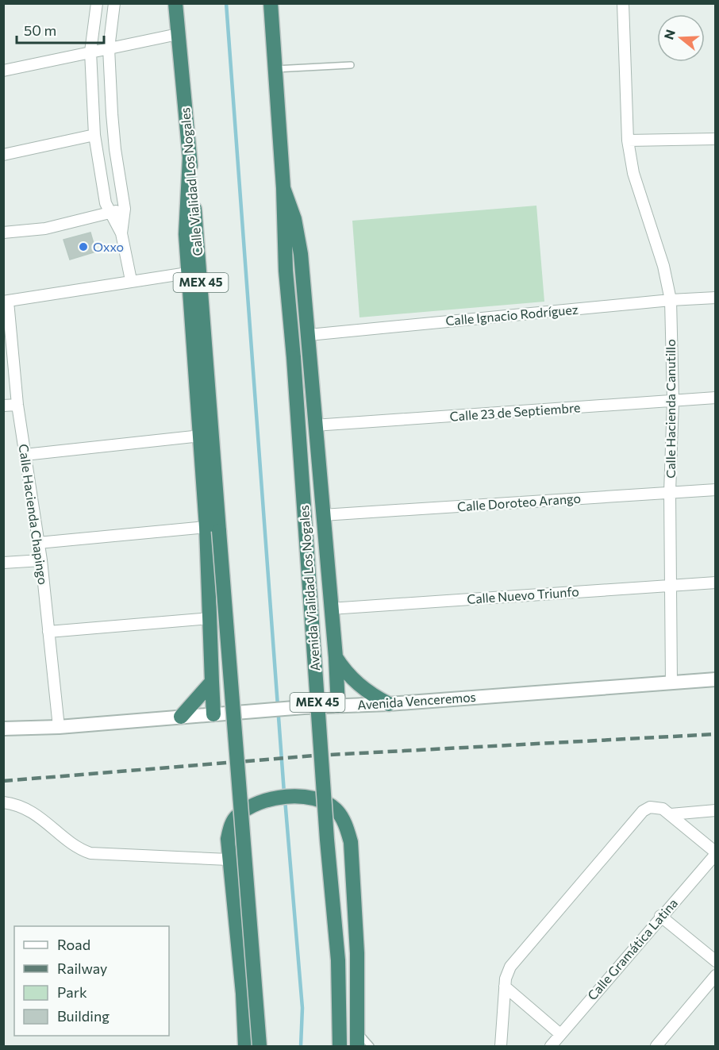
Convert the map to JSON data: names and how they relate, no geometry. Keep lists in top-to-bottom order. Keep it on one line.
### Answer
{"streets":{"highway":["Calle Vialidad Los Nogales","MEX 45","Avenida Vialidad Los Nogales"],"street":["Calle Ignacio Rodríguez","Calle Hacienda Canutillo","Calle 23 de Septiembre","Calle Doroteo Arango","Calle Hacienda Chapingo","Calle Nuevo Triunfo","Avenida Venceremos","Calle Gramática Latina"]},"crossings":[["Calle Vialidad Los Nogales","MEX 45"],["MEX 45","Avenida Vialidad Los Nogales"],["Calle Ignacio Rodríguez","Calle Hacienda Canutillo"],["Calle Hacienda Canutillo","Calle 23 de Septiembre"],["Calle Hacienda Canutillo","Calle Doroteo Arango"],["Calle Hacienda Canutillo","Calle Nuevo Triunfo"],["Calle Hacienda Canutillo","Avenida Venceremos"],["Calle Hacienda Chapingo","Avenida Venceremos"]],"places":["Oxxo"],"legend":["Road","Railway","Park","Building"],"scale_bar":"50 m","north":"left"}
